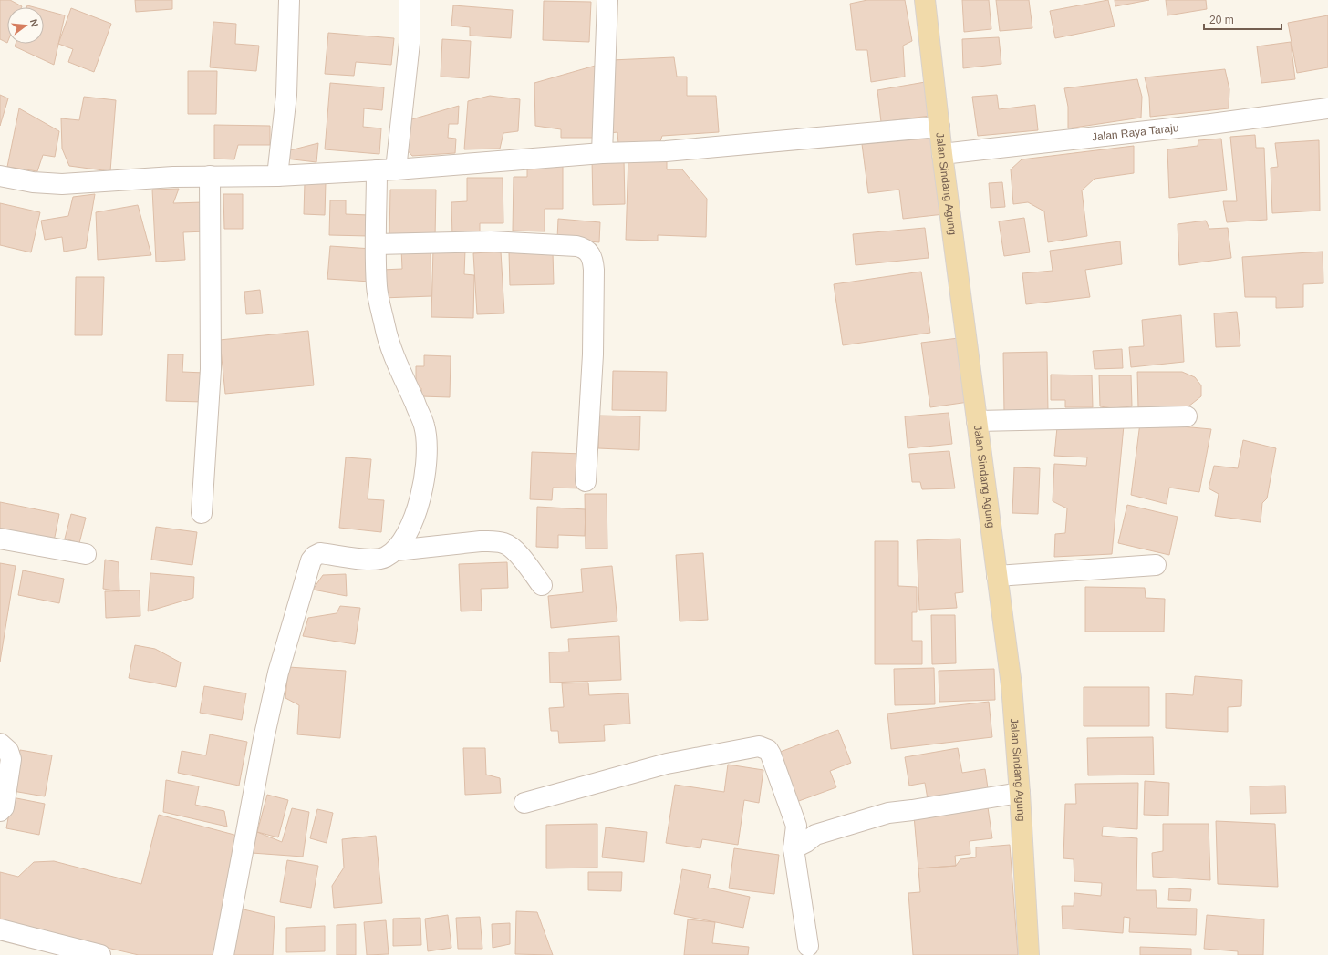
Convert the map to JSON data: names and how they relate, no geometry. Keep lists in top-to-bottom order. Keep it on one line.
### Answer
{"streets":{"main road":["Jalan Sindang Agung"],"street":["Jalan Raya Taraju"]},"crossings":[["Jalan Raya Taraju","Jalan Sindang Agung"]],"scale_bar":"20 m","north":"right"}
